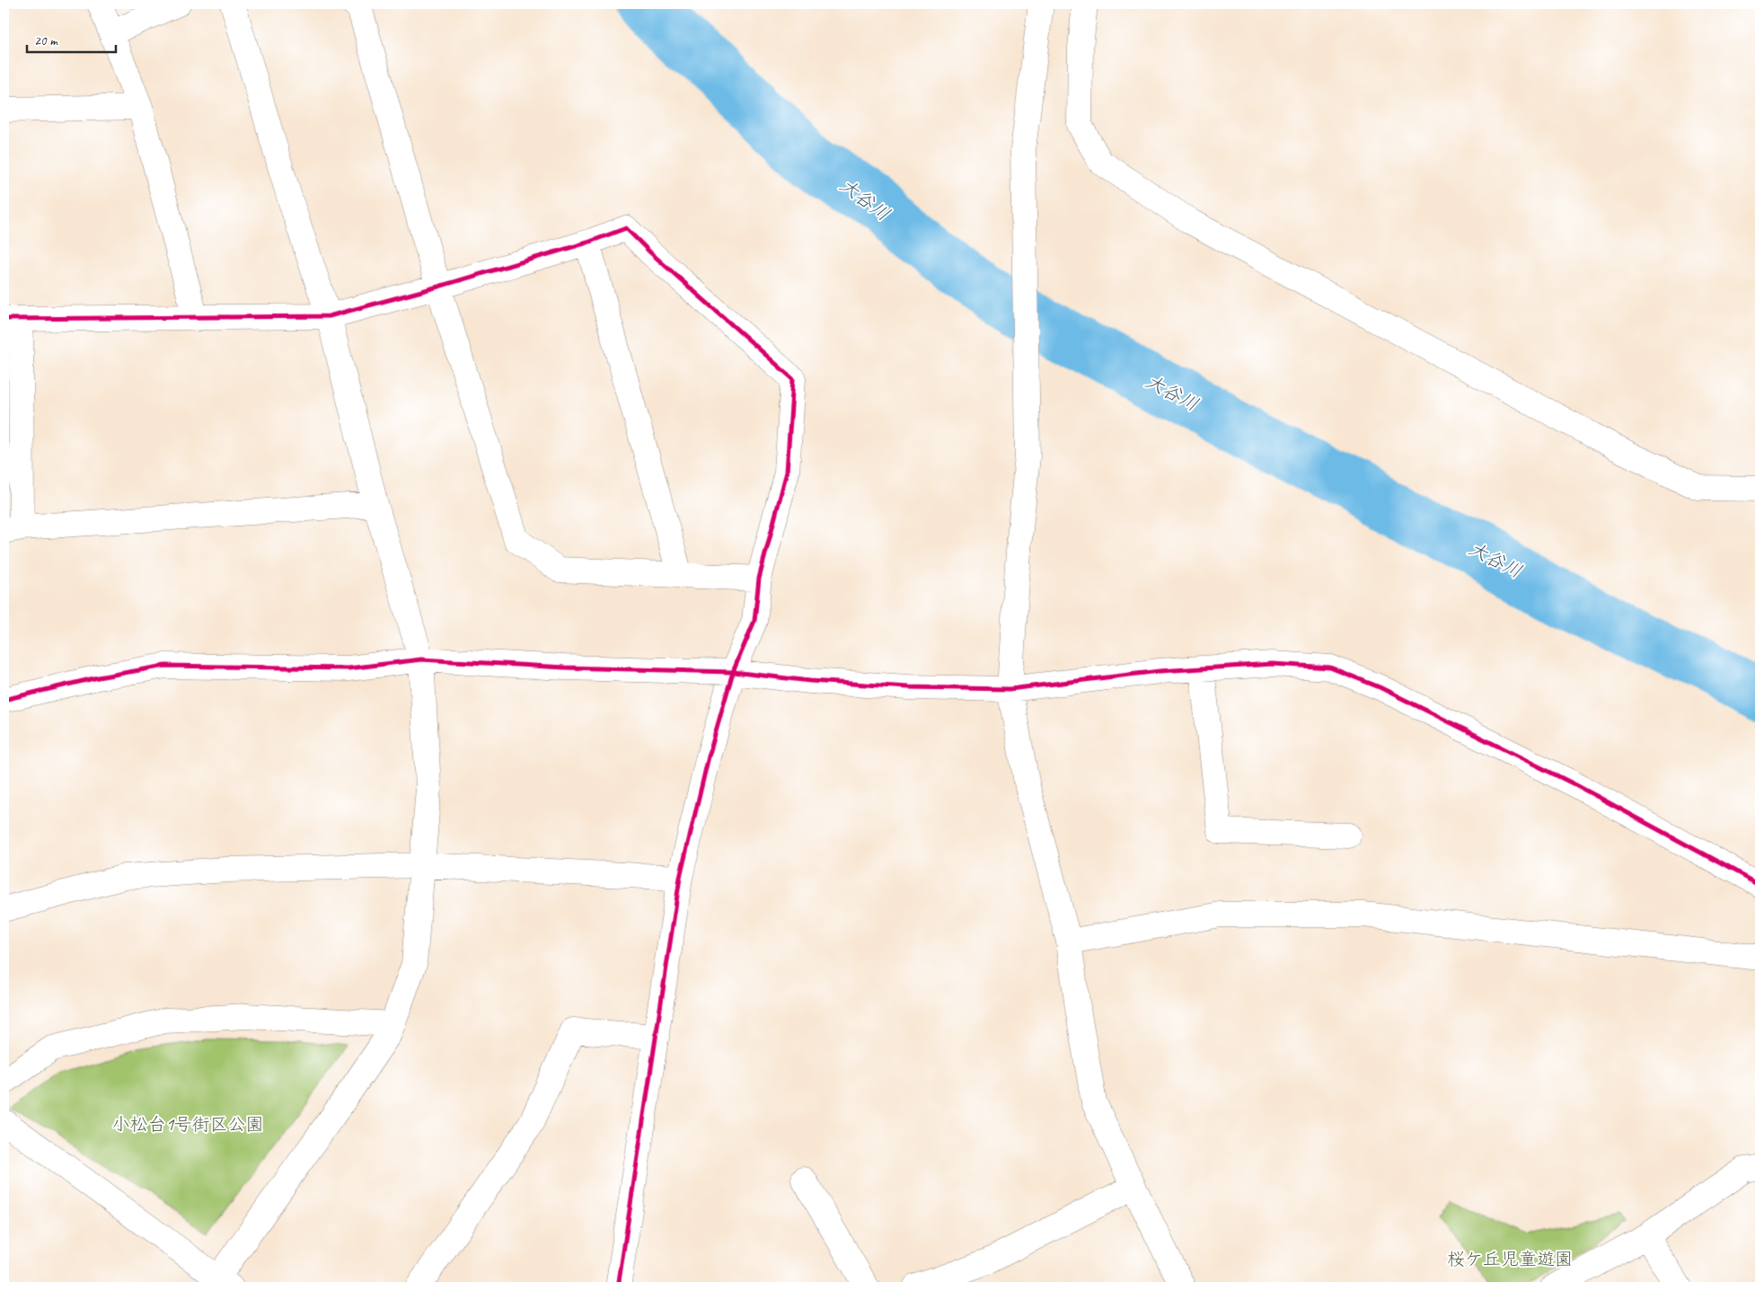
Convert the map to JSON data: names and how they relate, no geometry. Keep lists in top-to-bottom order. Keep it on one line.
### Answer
{"water":["大谷川"],"parks":["小松台1号街区公園","桜ケ丘児童遊園"],"scale_bar":"20 m"}
